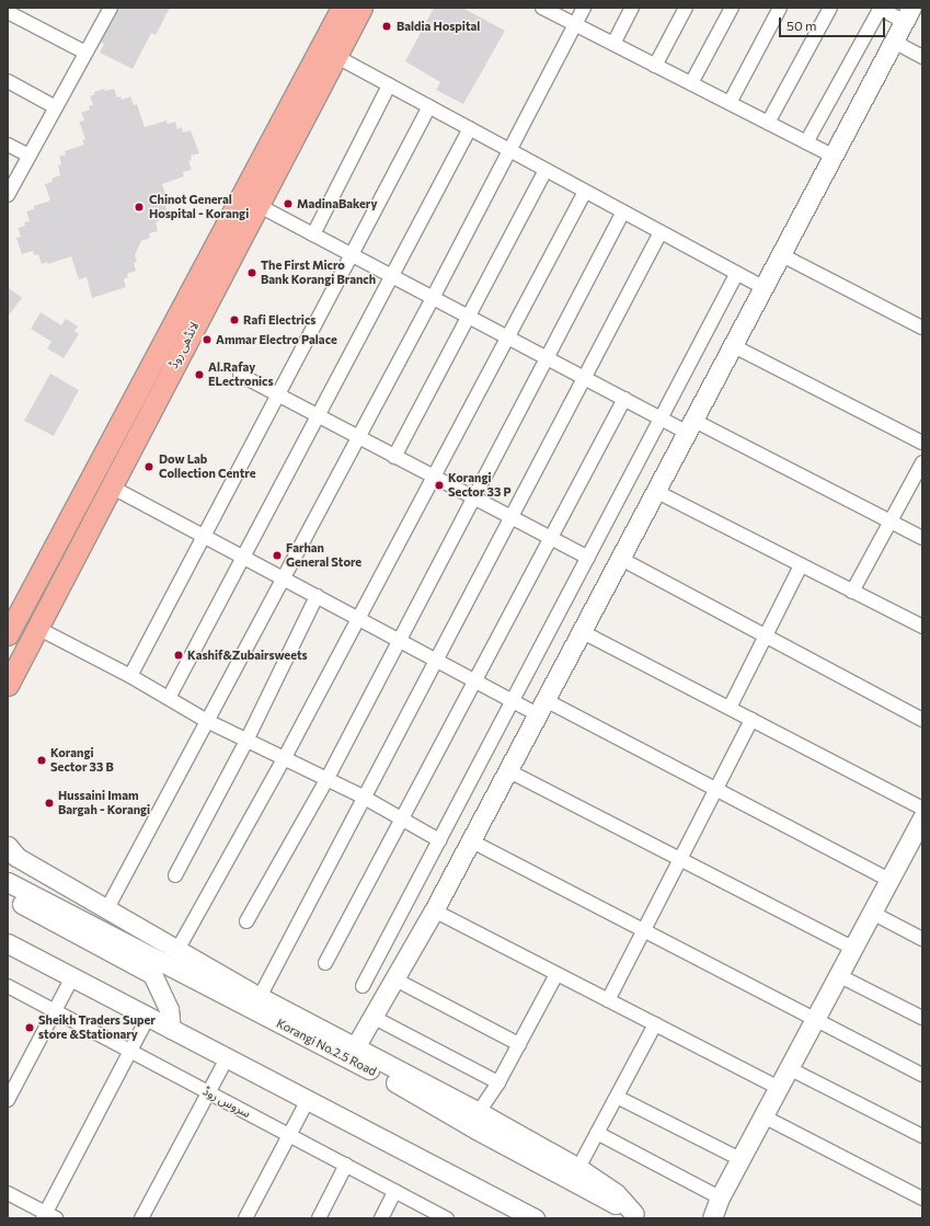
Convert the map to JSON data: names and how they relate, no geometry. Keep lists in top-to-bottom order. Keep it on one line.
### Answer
{"streets":{"main road":["لانڈھی روڈ","Korangi No.2.5 Road"],"street":["سروس روڈ"]},"places":["Baldia Hospital","MadinaBakery","Chinot General Hospital - Korangi","The First Micro Bank Korangi Branch","Rafi Electrics","Ammar Electro Palace","Al.Rafay ELectronics","Dow Lab Collection Centre","Korangi Sector 33 P","Farhan General Store","Kashif&Zubairsweets","Korangi Sector 33 B","Hussaini Imam Bargah - Korangi","Sheikh Traders Super store &Stationary"],"scale_bar":"50 m"}
